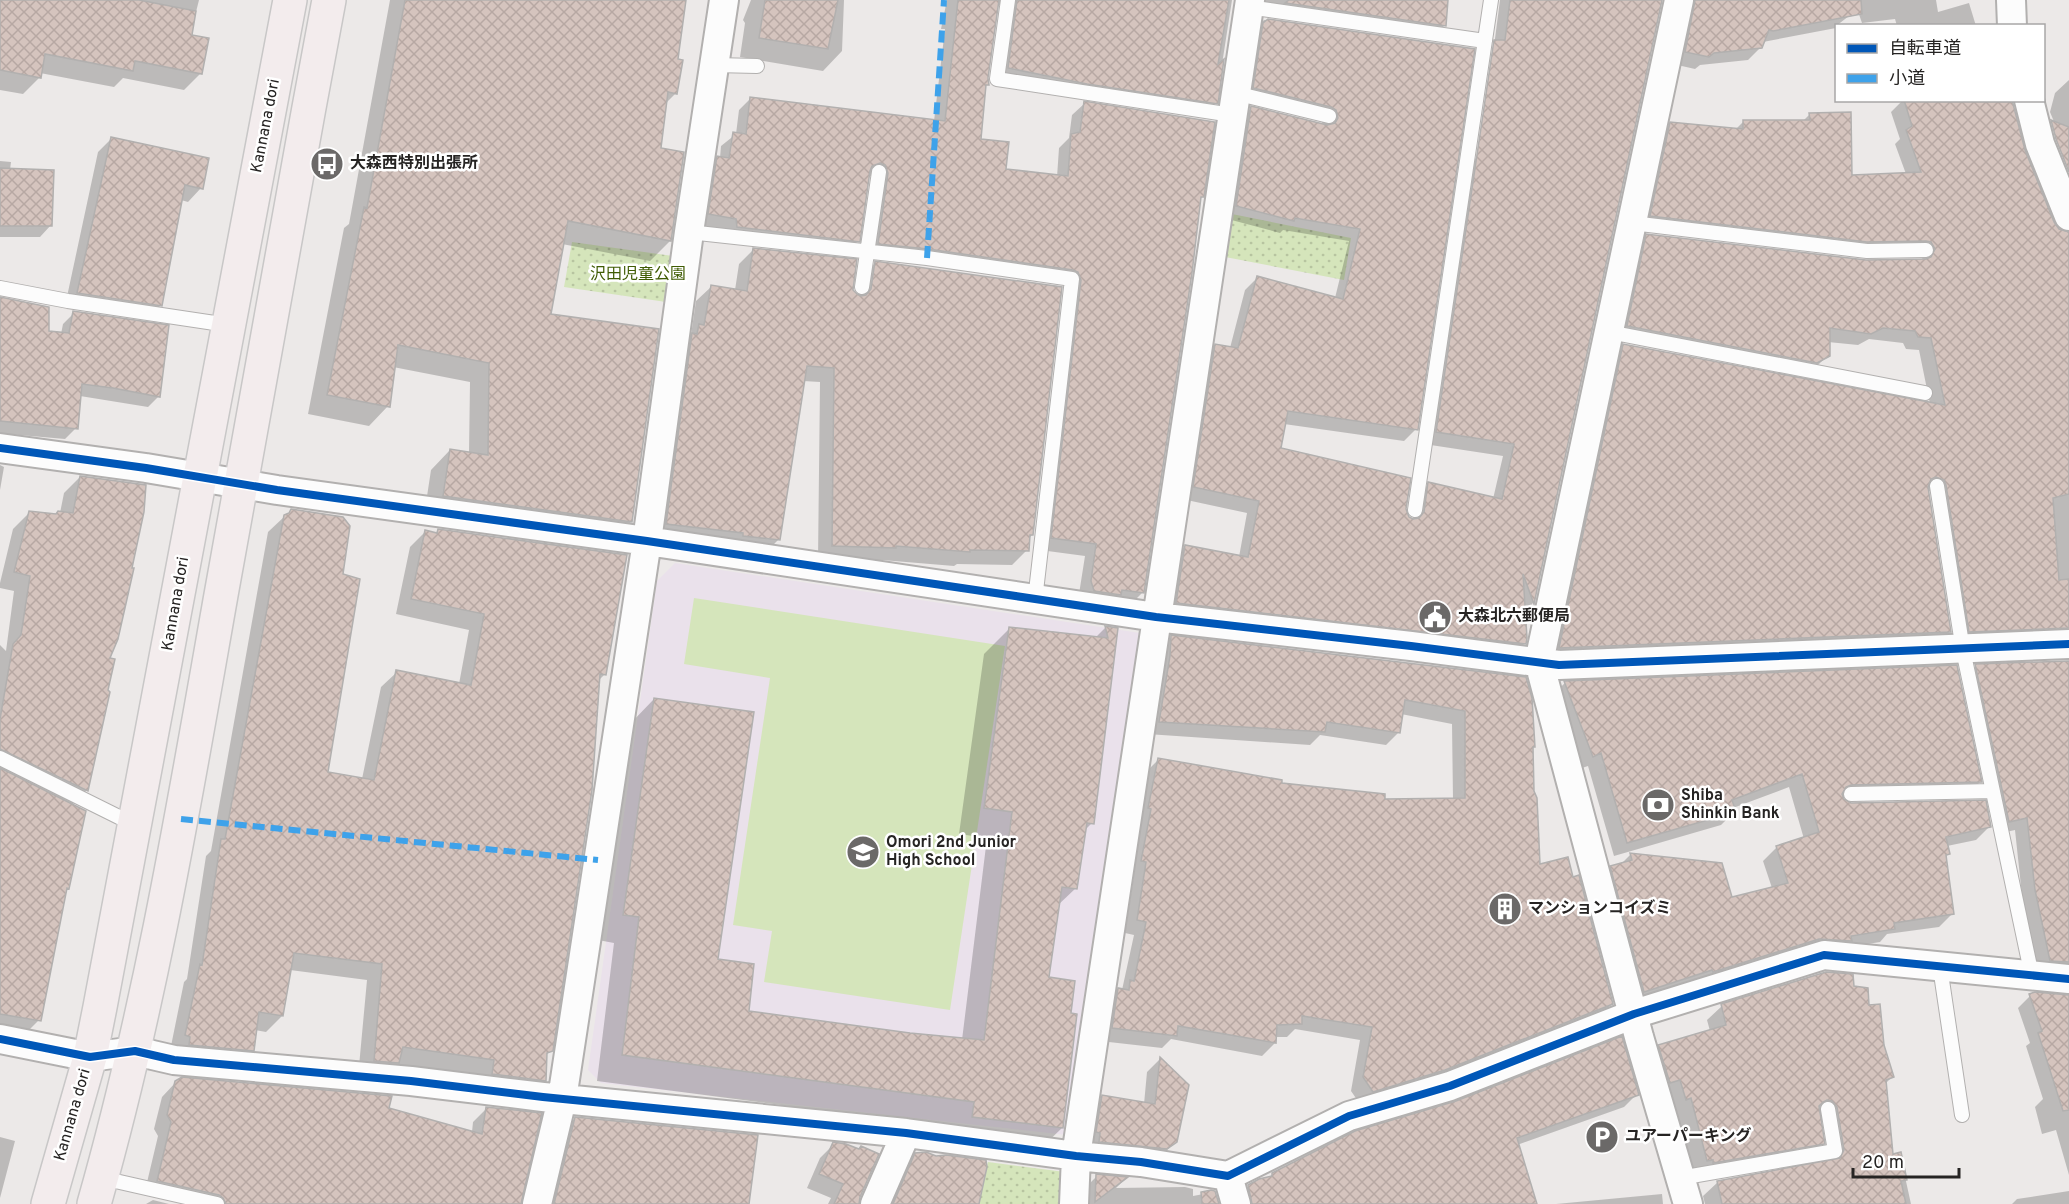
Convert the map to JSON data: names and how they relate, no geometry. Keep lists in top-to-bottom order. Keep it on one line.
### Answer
{"streets":{"main road":["Kannana dori"]},"parks":["沢田児童公園"],"places":{"bus stop":["大森西特別出張所"],"public building":["大森北六郵便局"],"bank":["Shiba Shinkin Bank"],"school or university":["Omori 2nd Junior High School"],"building":["マンションコイズミ"],"parking":["ユアーパーキング"]},"legend":["自転車道","小道"],"scale_bar":"20 m"}
